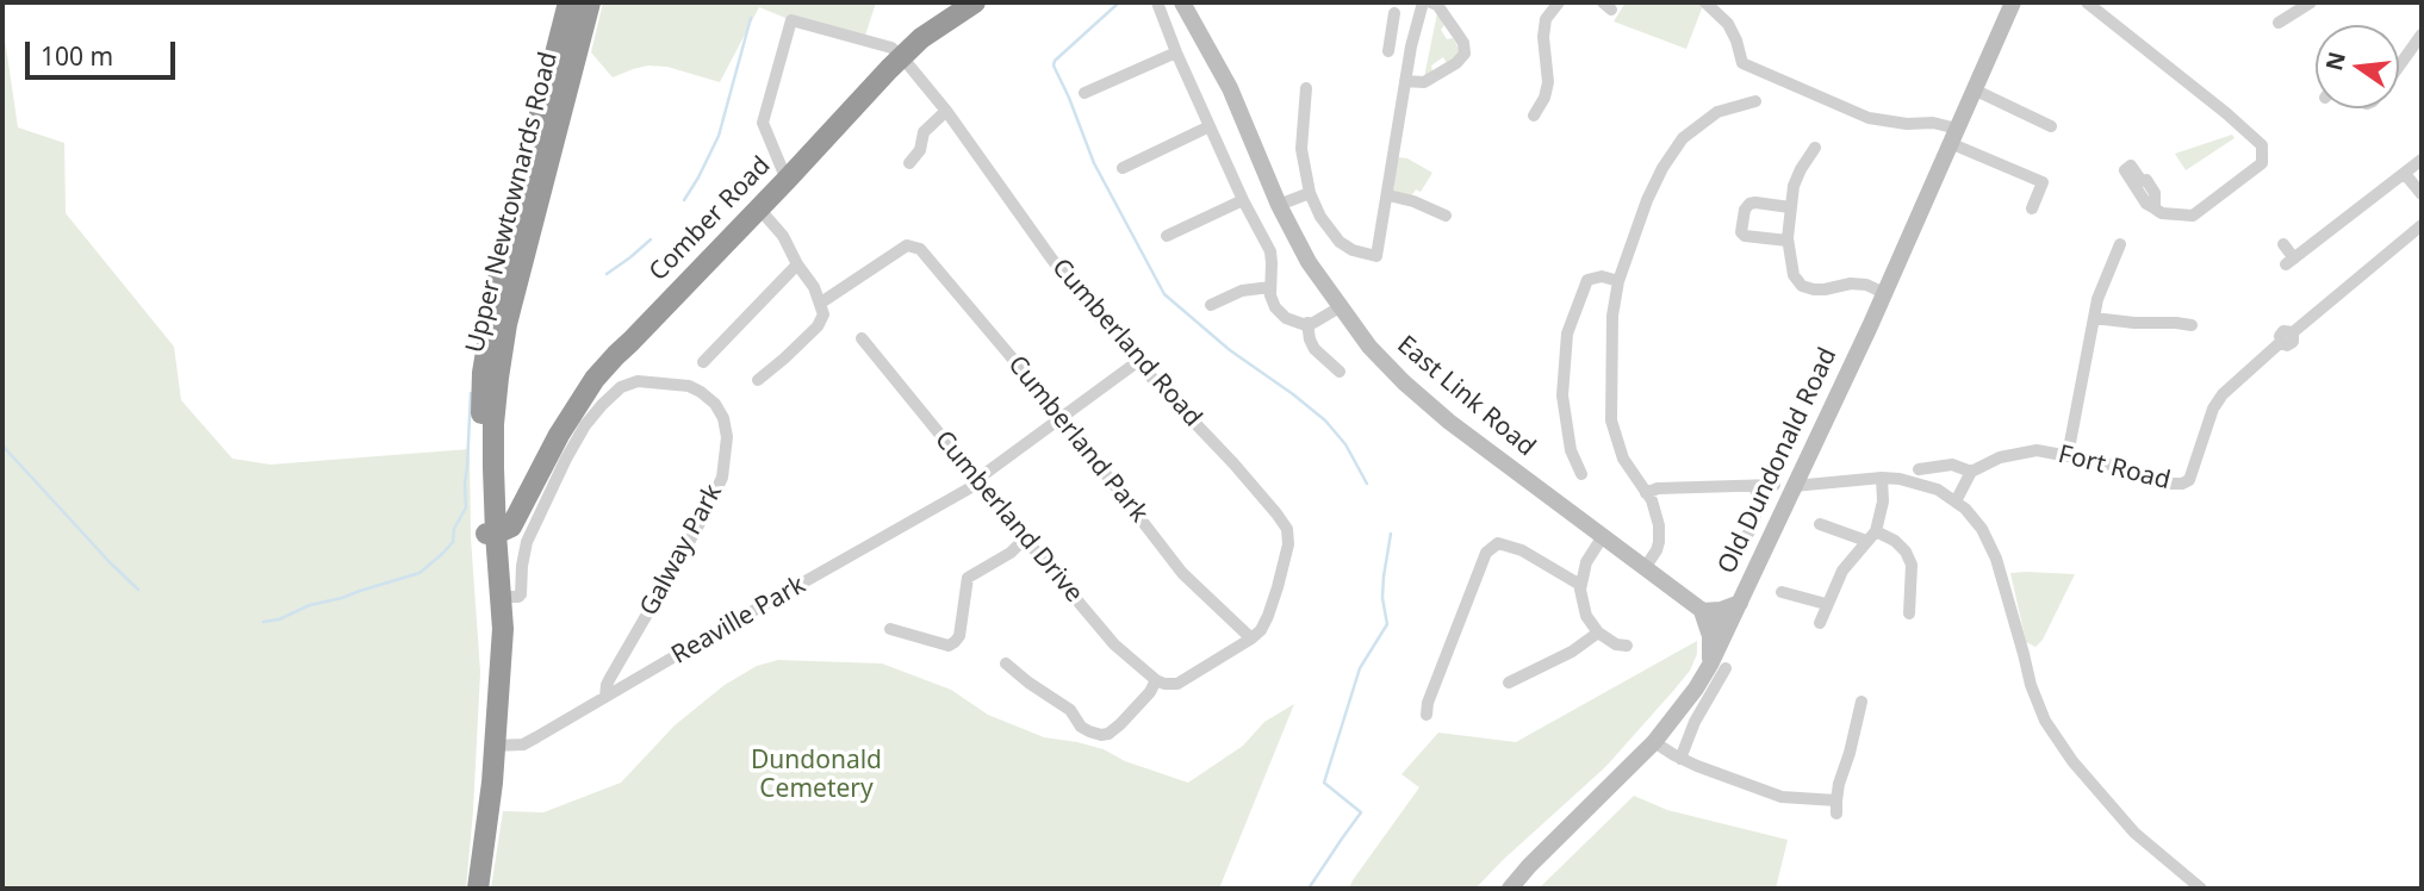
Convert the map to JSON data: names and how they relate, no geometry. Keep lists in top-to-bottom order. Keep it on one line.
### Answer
{"streets":{"highway":["Upper Newtownards Road","Comber Road"],"street":["Cumberland Road","East Link Road","Cumberland Park","Old Dundonald Road","Fort Road","Cumberland Drive","Galway Park","Reaville Park"]},"crossings":[["Upper Newtownards Road","Comber Road"],["Upper Newtownards Road","Galway Park"],["Upper Newtownards Road","Reaville Park"],["Comber Road","Cumberland Road"],["Cumberland Road","Cumberland Park"],["Cumberland Road","Reaville Park"],["East Link Road","Old Dundonald Road"],["Cumberland Park","Reaville Park"],["Cumberland Drive","Reaville Park"],["Galway Park","Reaville Park"]],"parks":["Dundonald Cemetery"],"scale_bar":"100 m","north":"left"}
